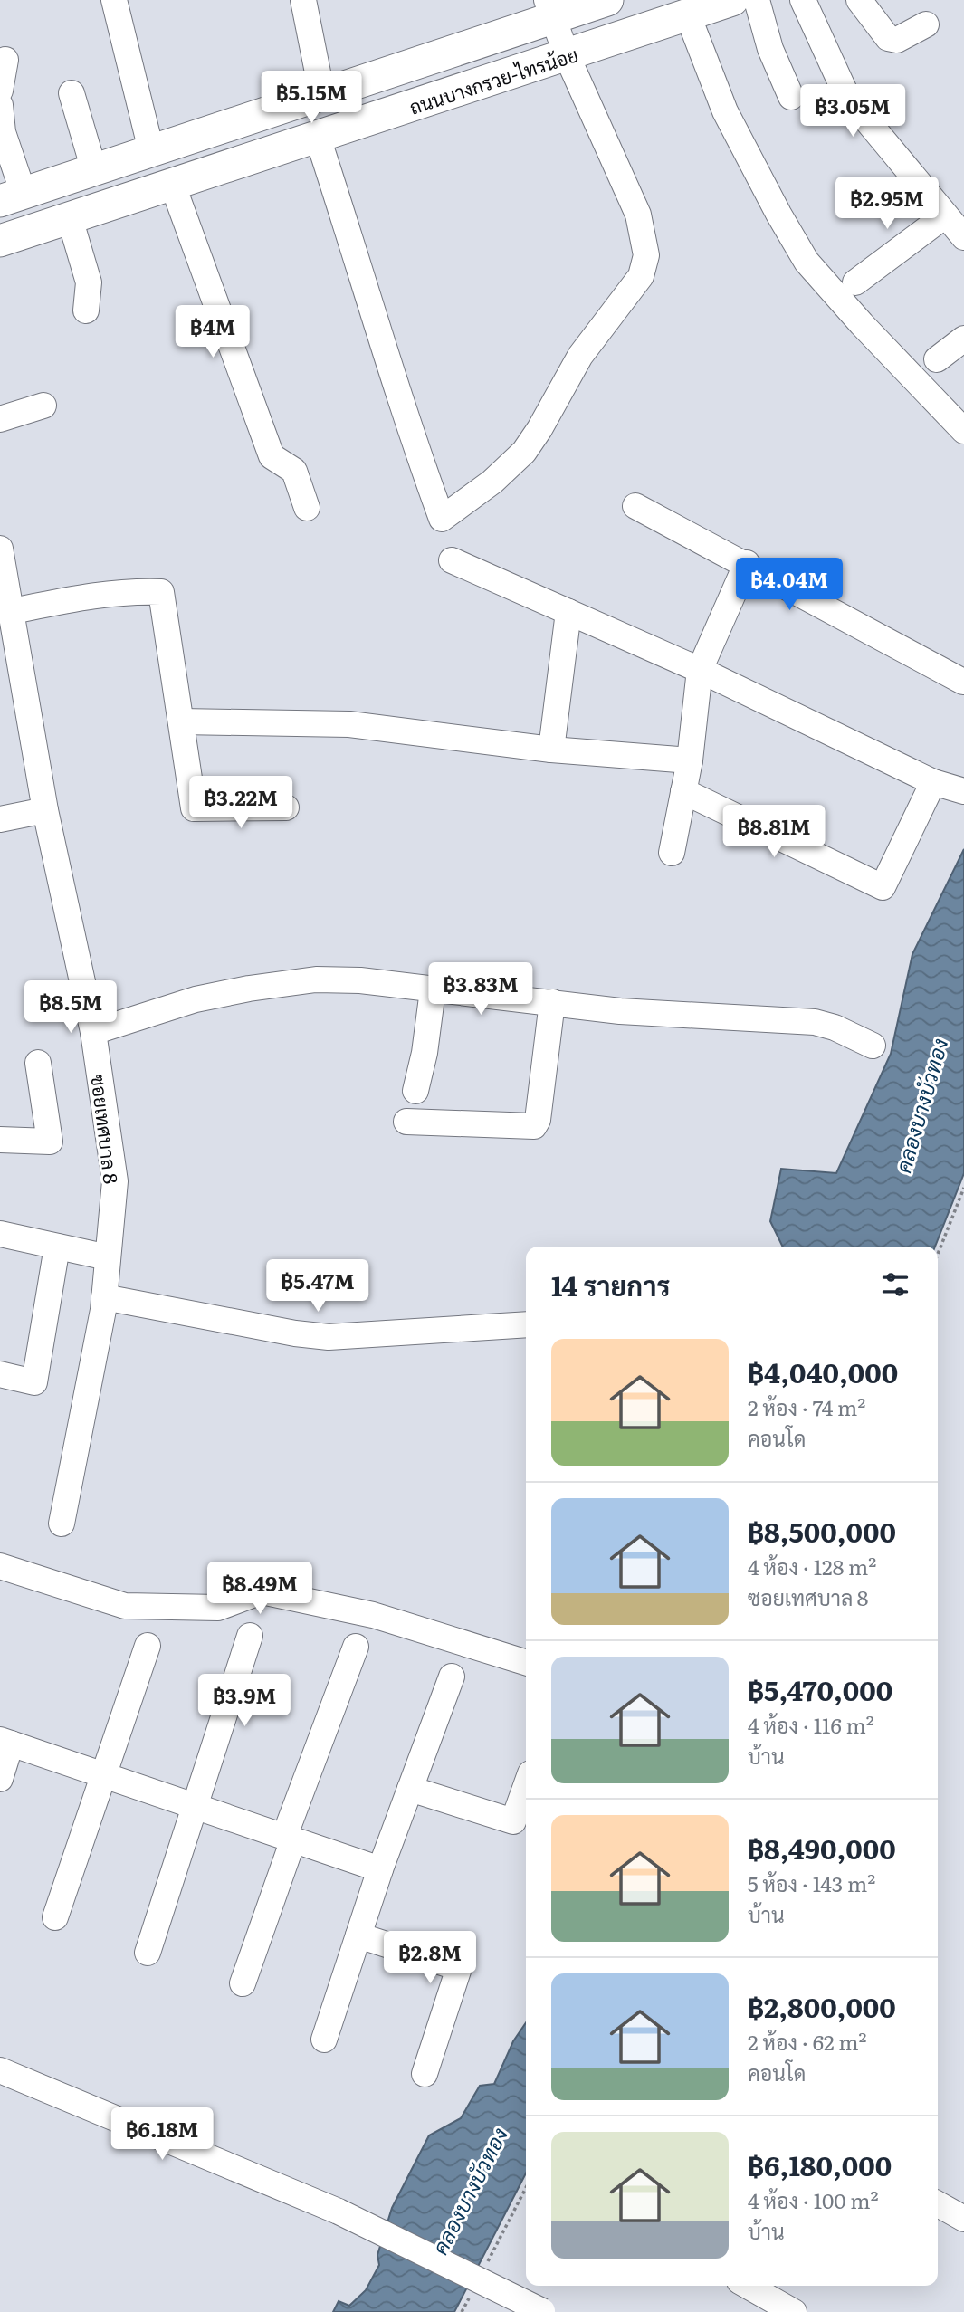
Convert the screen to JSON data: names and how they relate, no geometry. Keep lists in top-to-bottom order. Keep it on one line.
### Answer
{"streets":{"main road":["ถนนบางกรวย-ไทรน้อย"],"street":["ซอยเทศบาล 8"]},"water":["คลองบางบัวทอง"],"page":{"price":["฿5.15M","฿3.05M","฿2.95M","฿4M","฿4.04M","฿3.22M","฿8.81M","฿3.83M","฿8.5M","฿5.47M","฿8.49M","฿3.9M","฿2.8M","฿6.18M"],"heading":"14 รายการ","list":[{"name":"฿4,040,000","note":"2 ห้อง · 74 m² · คอนโด"},{"name":"฿8,500,000","note":"4 ห้อง · 128 m² · ซอยเทศบาล 8"},{"name":"฿5,470,000","note":"4 ห้อง · 116 m² · บ้าน"},{"name":"฿8,490,000","note":"5 ห้อง · 143 m² · บ้าน"},{"name":"฿2,800,000","note":"2 ห้อง · 62 m² · คอนโด"},{"name":"฿6,180,000","note":"4 ห้อง · 100 m² · บ้าน"}]}}
